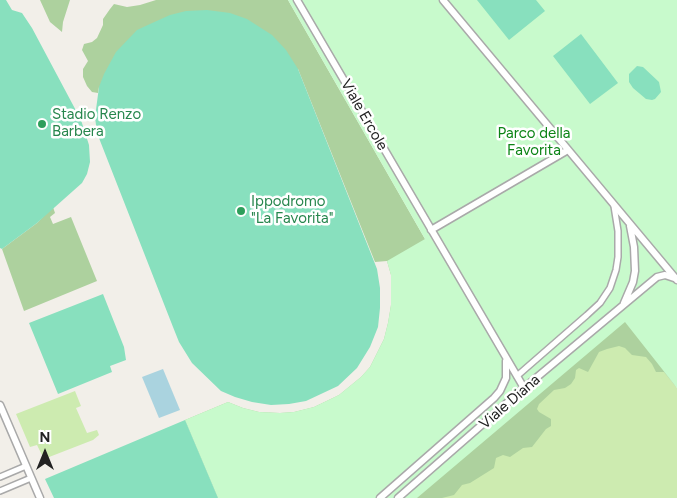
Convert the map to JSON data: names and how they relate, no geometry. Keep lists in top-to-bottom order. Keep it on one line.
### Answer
{"streets":{"street":["Viale Ercole","Viale Diana"]},"crossings":[["Viale Ercole","Viale Diana"]],"parks":["Parco della Favorita"],"places":["Stadio Renzo Barbera","Ippodromo \"La Favorita\""],"north":"top"}
